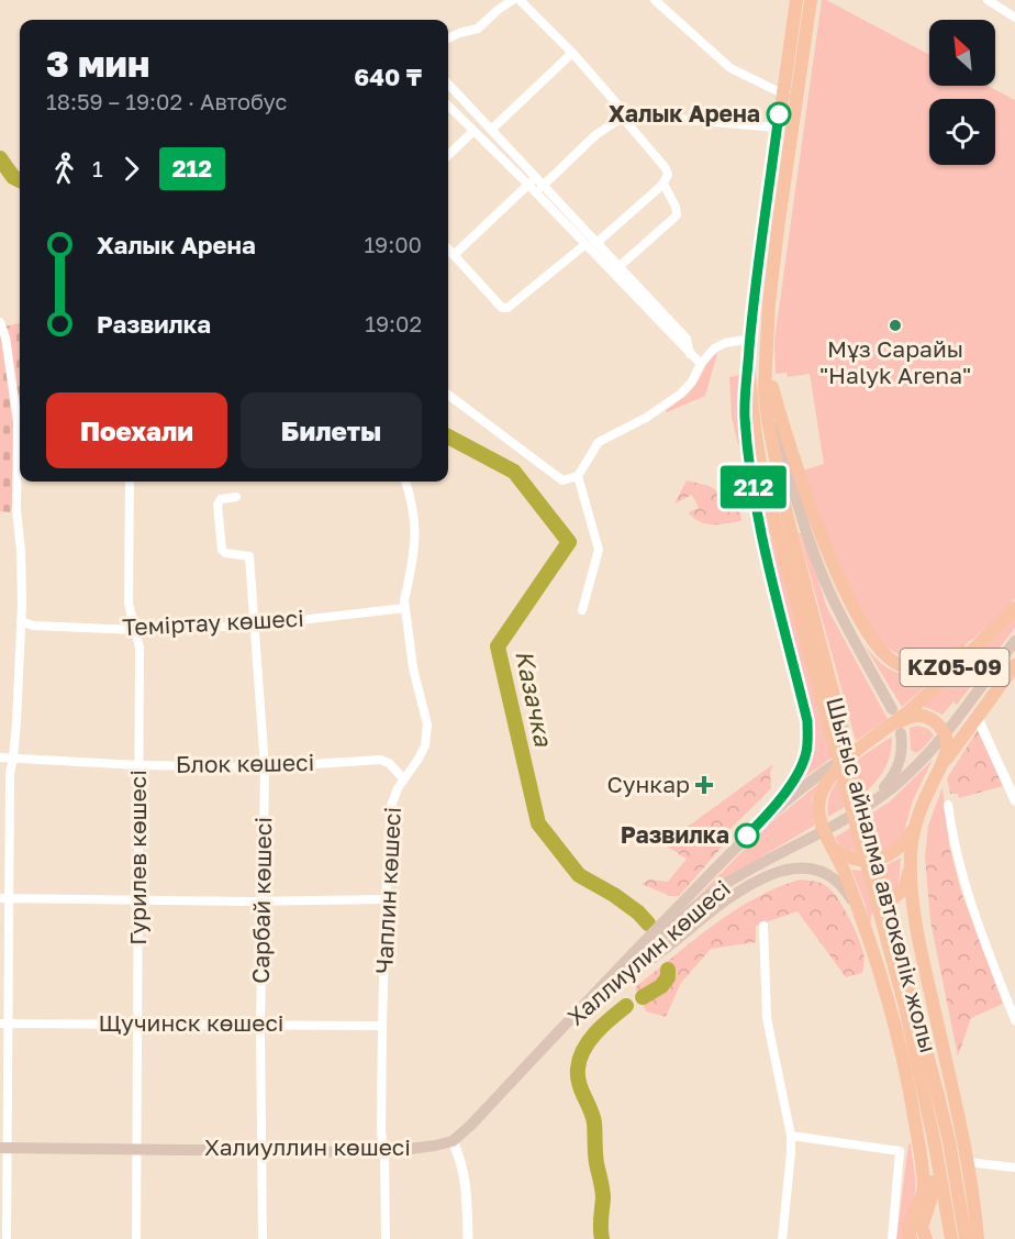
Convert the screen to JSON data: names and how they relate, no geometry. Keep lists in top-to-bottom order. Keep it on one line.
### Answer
{"streets":{"main road":["KZ05-09","Шығыс айналма автокөлік жолы","Халлиулин көшесі","Халиуллин көшесі"],"street":["Теміртау көшесі","Блок көшесі","Гурилев көшесі","Чаплин көшесі","Сарбай көшесі","Щучинск көшесі"]},"crossings":[["Теміртау көшесі","Гурилев көшесі"],["Теміртау көшесі","Чаплин көшесі"],["Теміртау көшесі","Сарбай көшесі"],["KZ05-09","Халлиулин көшесі"],["Блок көшесі","Гурилев көшесі"],["Блок көшесі","Чаплин көшесі"],["Блок көшесі","Сарбай көшесі"],["Гурилев көшесі","Щучинск көшесі"],["Гурилев көшесі","Халиуллин көшесі"],["Чаплин көшесі","Щучинск көшесі"],["Чаплин көшесі","Халиуллин көшесі"],["Сарбай көшесі","Щучинск көшесі"],["Сарбай көшесі","Халиуллин көшесі"]],"water":["Казачка"],"places":{"other":["Халык Арена","Мұз Сарайы \"Halyk Arena\"","Развилка"],"health":["Сункар"]},"lines":["bus line 212"],"north":"top left","page":{"on_map":"212","heading":["3 мин","18:59 – 19:02 · Автобус","640 ₸"],"legs":["1","212"],"list":[{"name":"Халык Арена","value":"19:00"},{"name":"Развилка","value":"19:02"}],"buttons":["Поехали","Билеты"]}}
